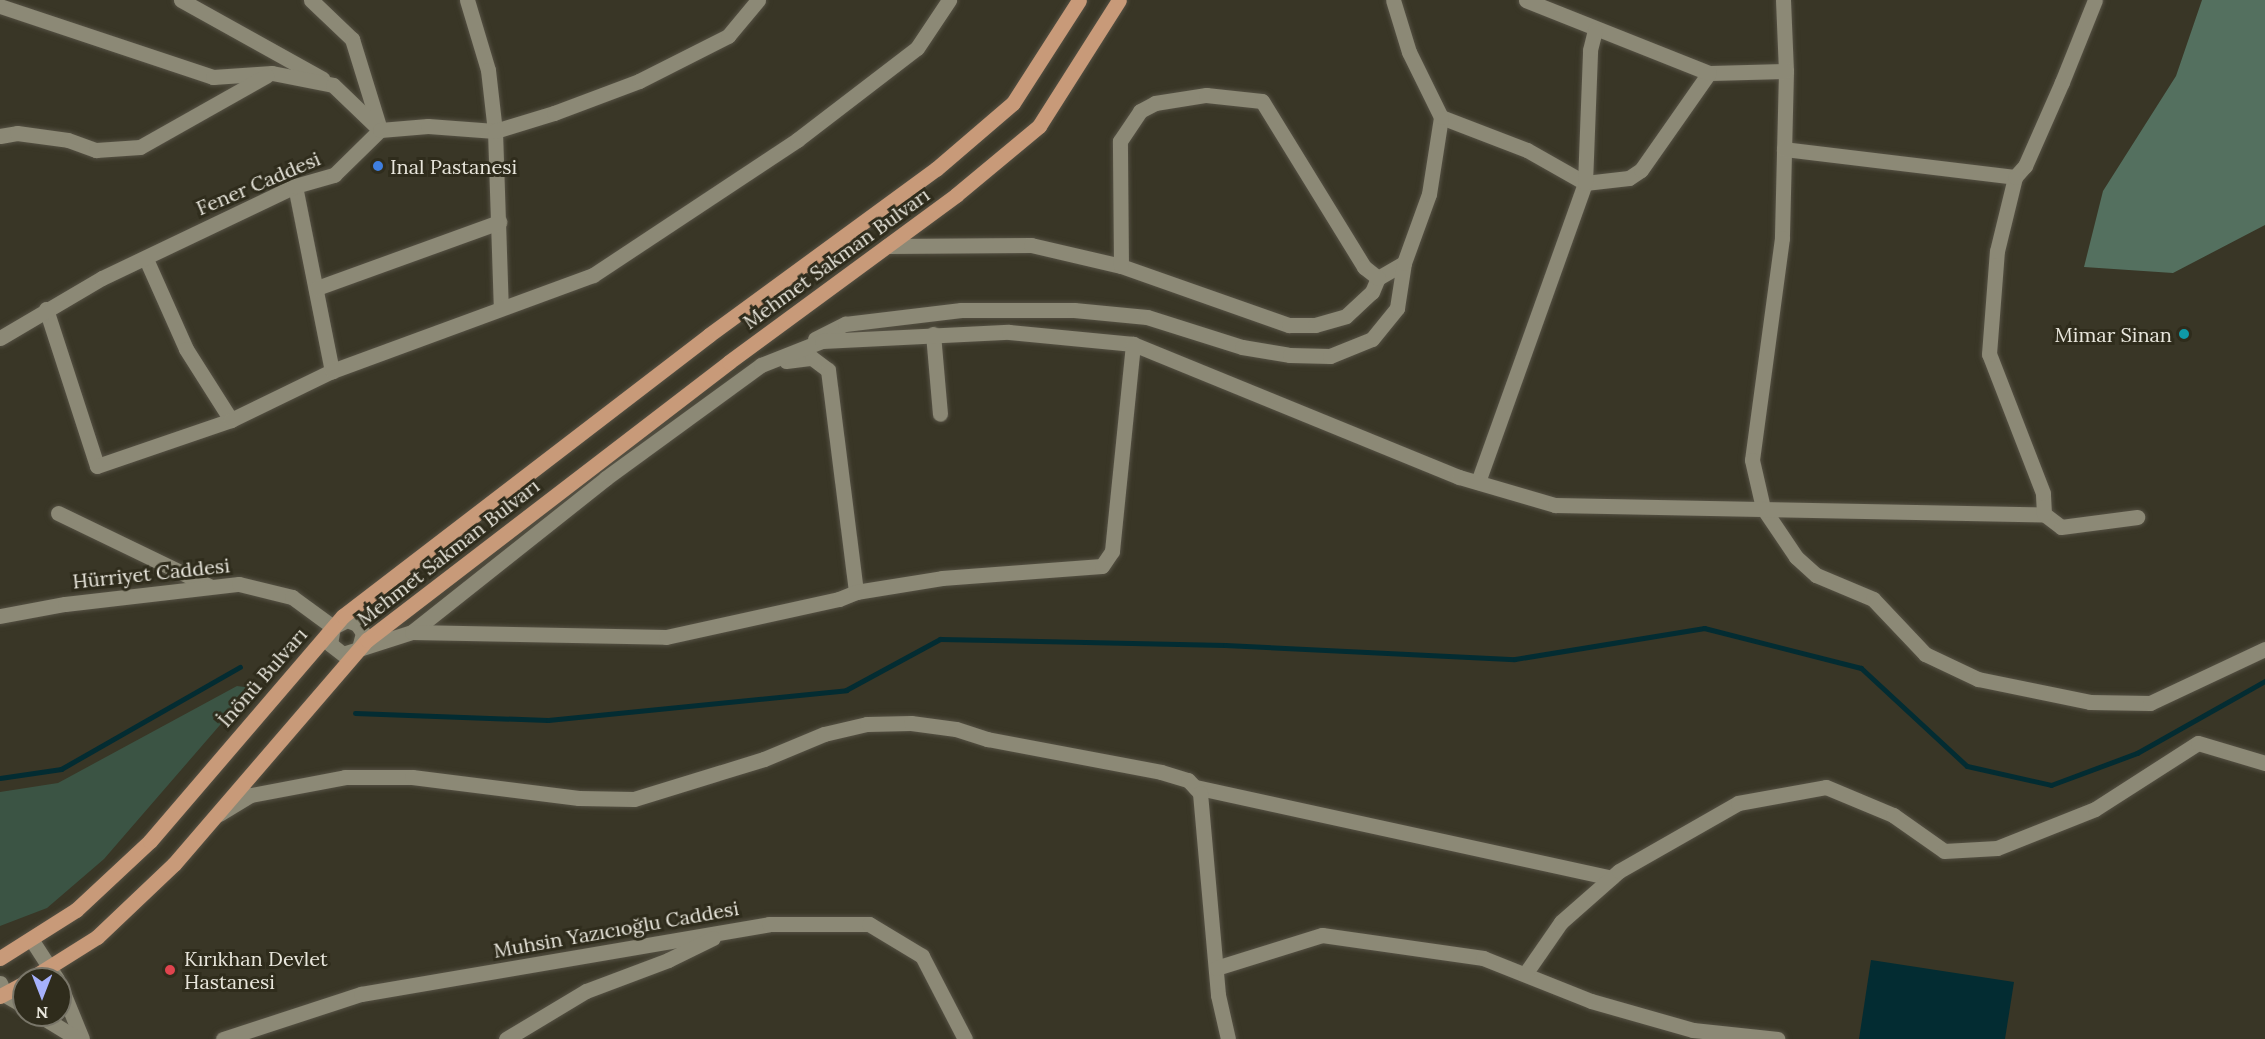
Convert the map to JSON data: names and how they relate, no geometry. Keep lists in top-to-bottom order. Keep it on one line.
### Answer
{"streets":{"main road":["Mehmet Sakman Bulvarı","İnönü Bulvarı"],"street":["Fener Caddesi","Hürriyet Caddesi","Muhsin Yazıcıoğlu Caddesi"]},"crossings":[["Mehmet Sakman Bulvarı","Hürriyet Caddesi"],["Mehmet Sakman Bulvarı","İnönü Bulvarı"],["Hürriyet Caddesi","İnönü Bulvarı"]],"places":["Inal Pastanesi","Mimar Sinan","Kırıkhan Devlet Hastanesi"],"north":"bottom"}
